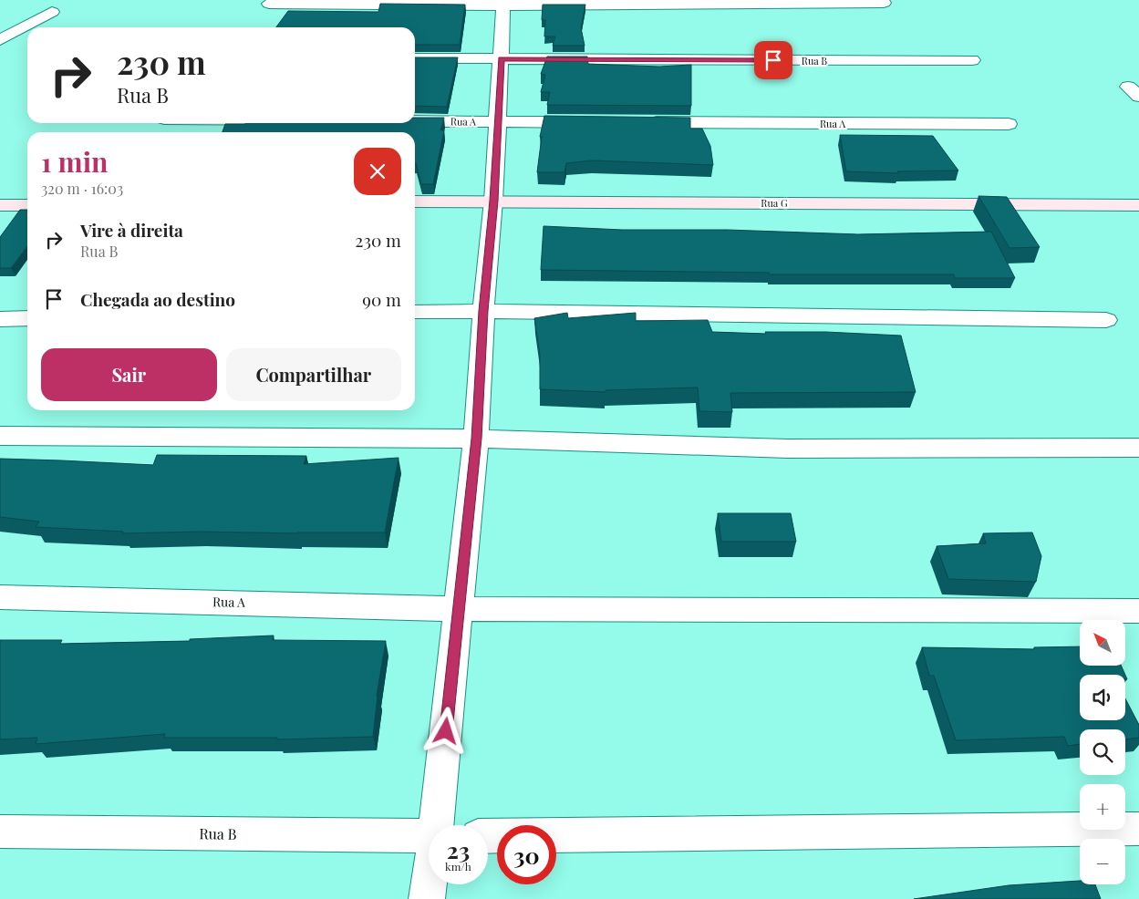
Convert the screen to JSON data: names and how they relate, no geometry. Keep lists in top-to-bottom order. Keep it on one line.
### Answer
{"streets":{"street":["Rua B","Rua A","Rua G"]},"north":"top left","page":{"turn":["230 m","Rua B"],"heading":["1 min","320 m · 16:03"],"list":[{"name":"Vire à direita","note":"Rua B","value":"230 m"},{"name":"Chegada ao destino","value":"90 m"}],"buttons":["Sair","Compartilhar"],"map_buttons":["+","−"],"speed":"23 km/h","limit":"30"}}
